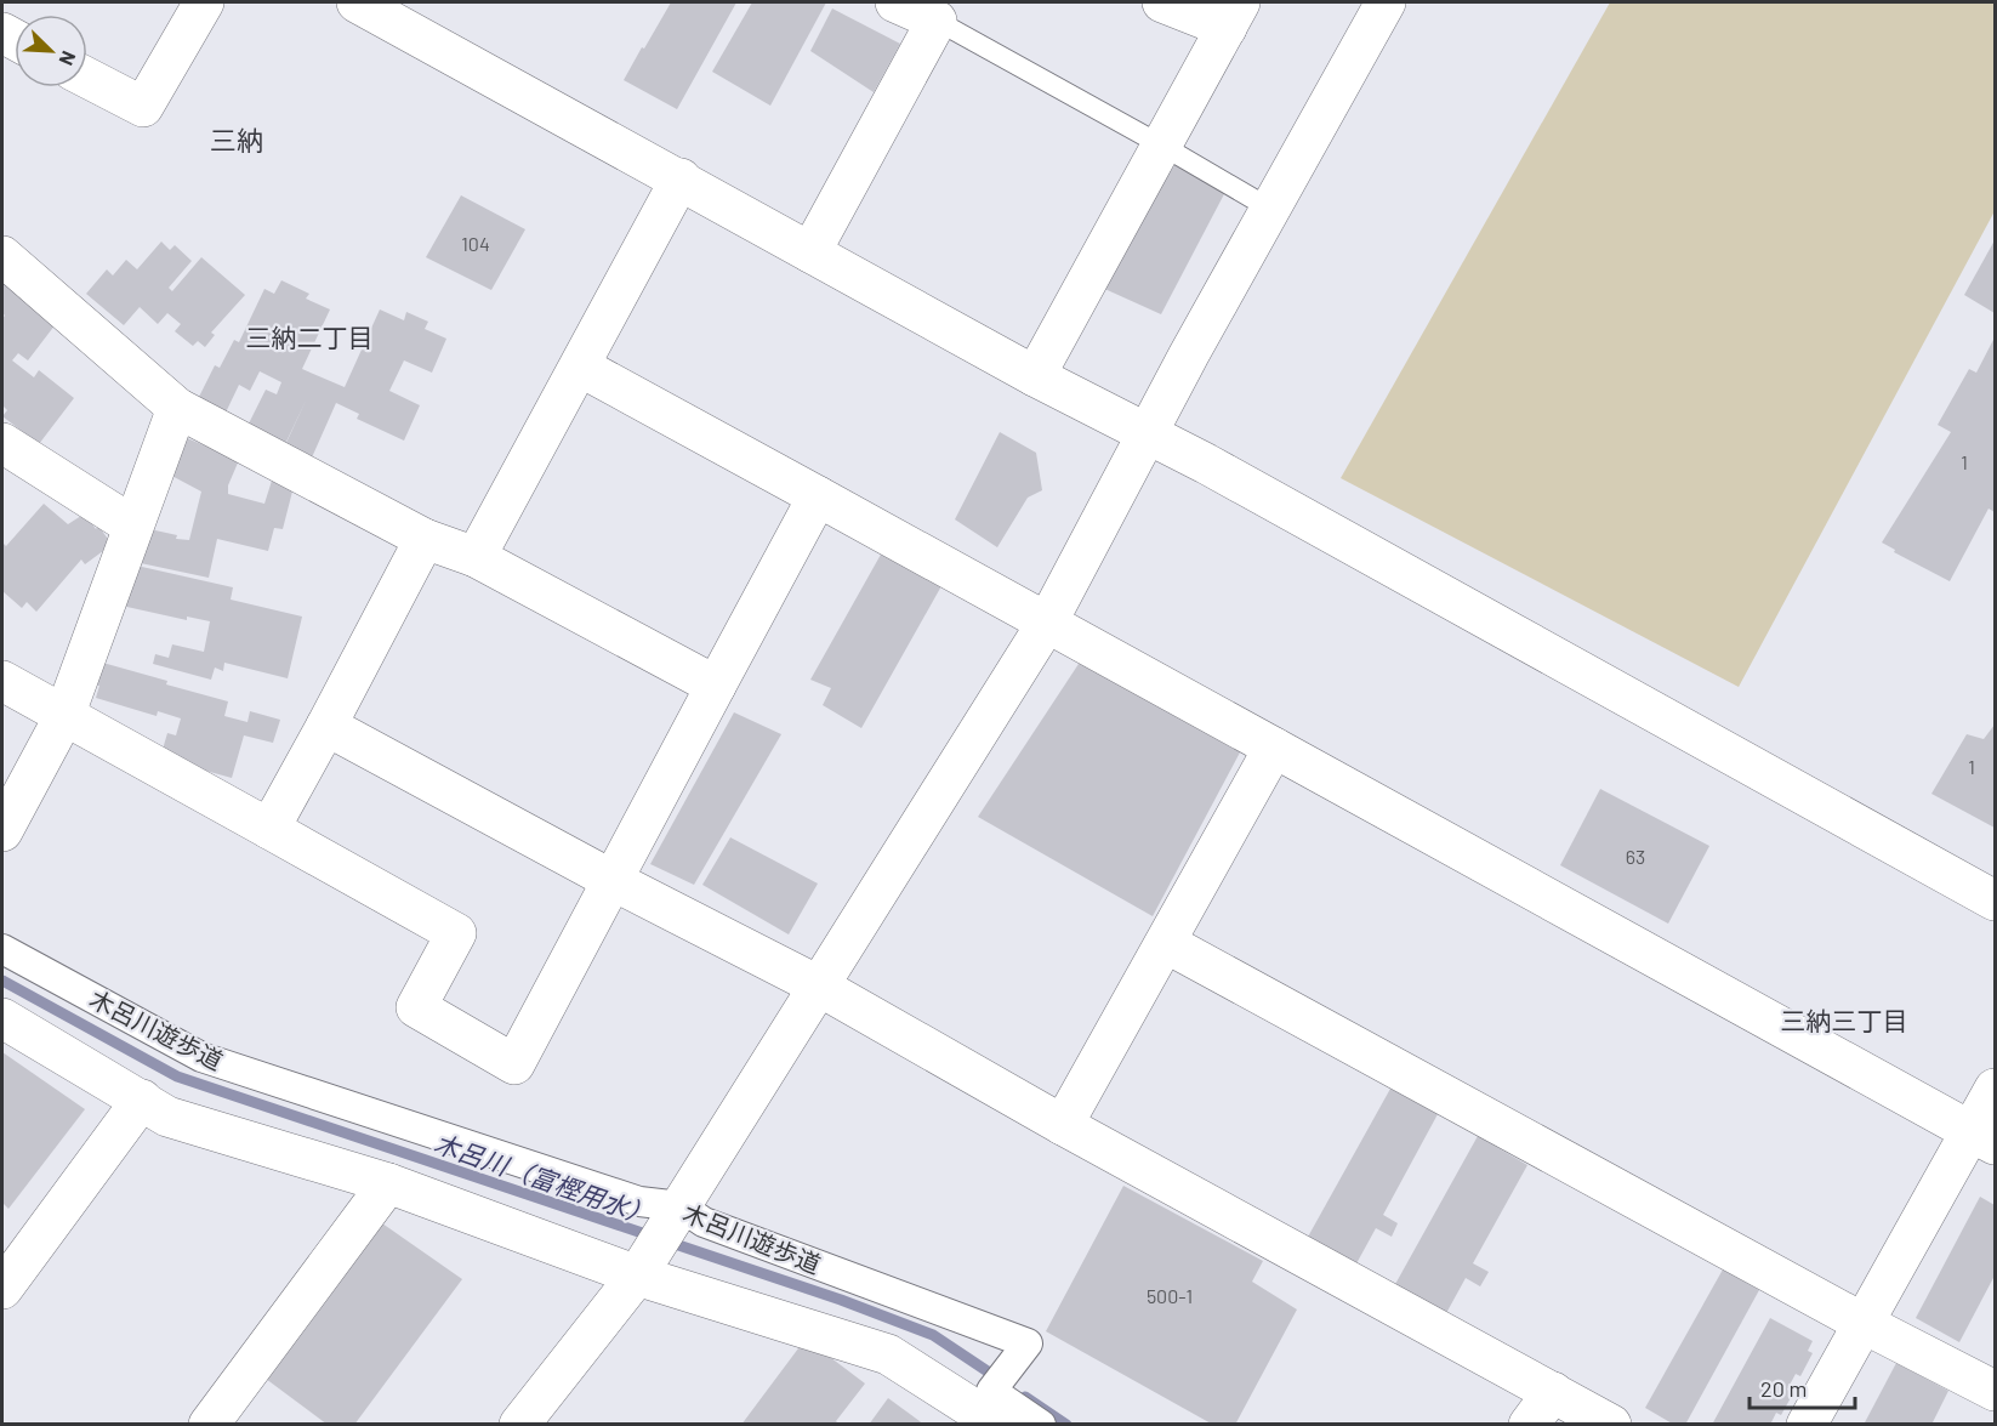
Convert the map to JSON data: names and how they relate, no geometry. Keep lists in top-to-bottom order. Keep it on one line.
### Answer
{"streets":{"street":["木呂川遊歩道"]},"districts":["三納","三納二丁目","三納三丁目"],"water":["木呂川（富樫用水）"],"house_numbers":["104","1","1","63","500-1"],"scale_bar":"20 m","north":"bottom right"}
